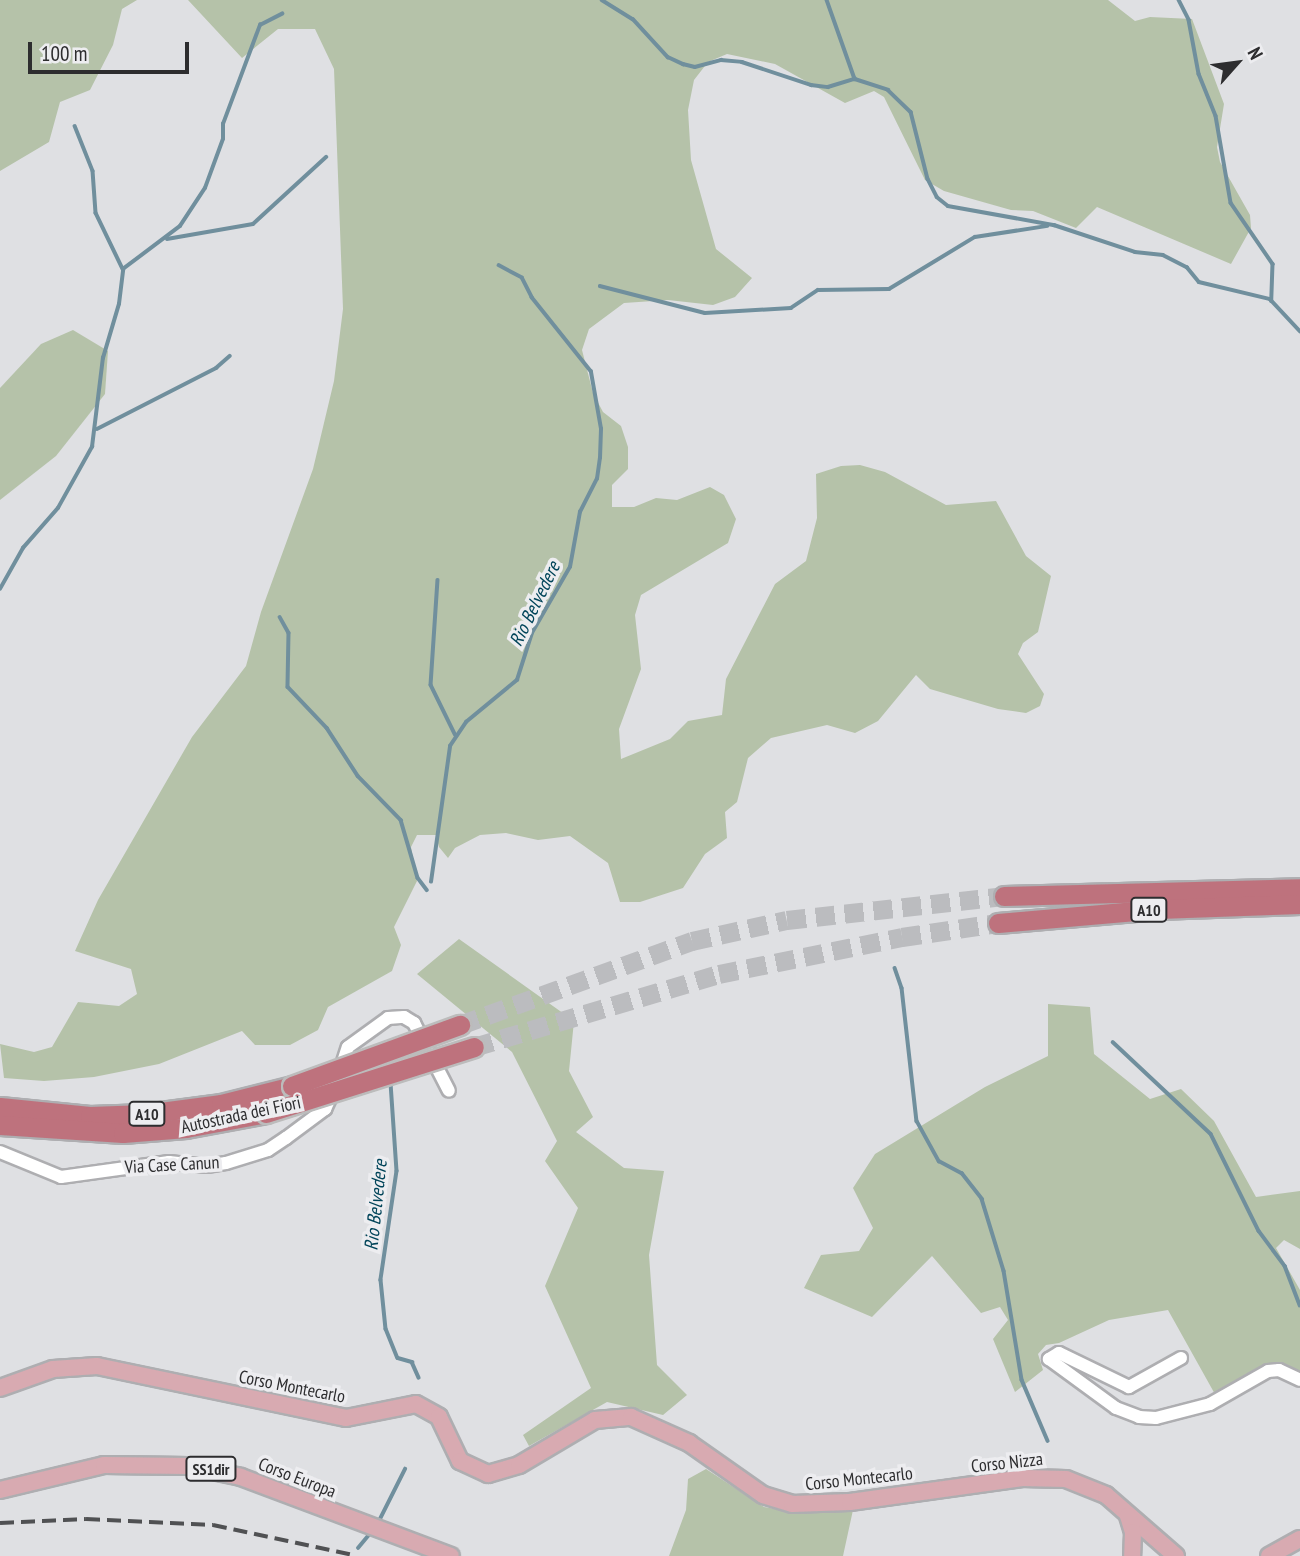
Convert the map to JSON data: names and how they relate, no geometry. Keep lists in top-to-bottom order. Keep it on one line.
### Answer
{"streets":{"highway":["A10","Autostrada dei Fiori"],"main road":["Corso Montecarlo","Corso Nizza","SS1dir","Corso Europa"],"street":["Via Case Canun"]},"crossings":[["Corso Montecarlo","Corso Nizza"]],"water":["Rio Belvedere"],"scale_bar":"100 m","north":"top right"}
